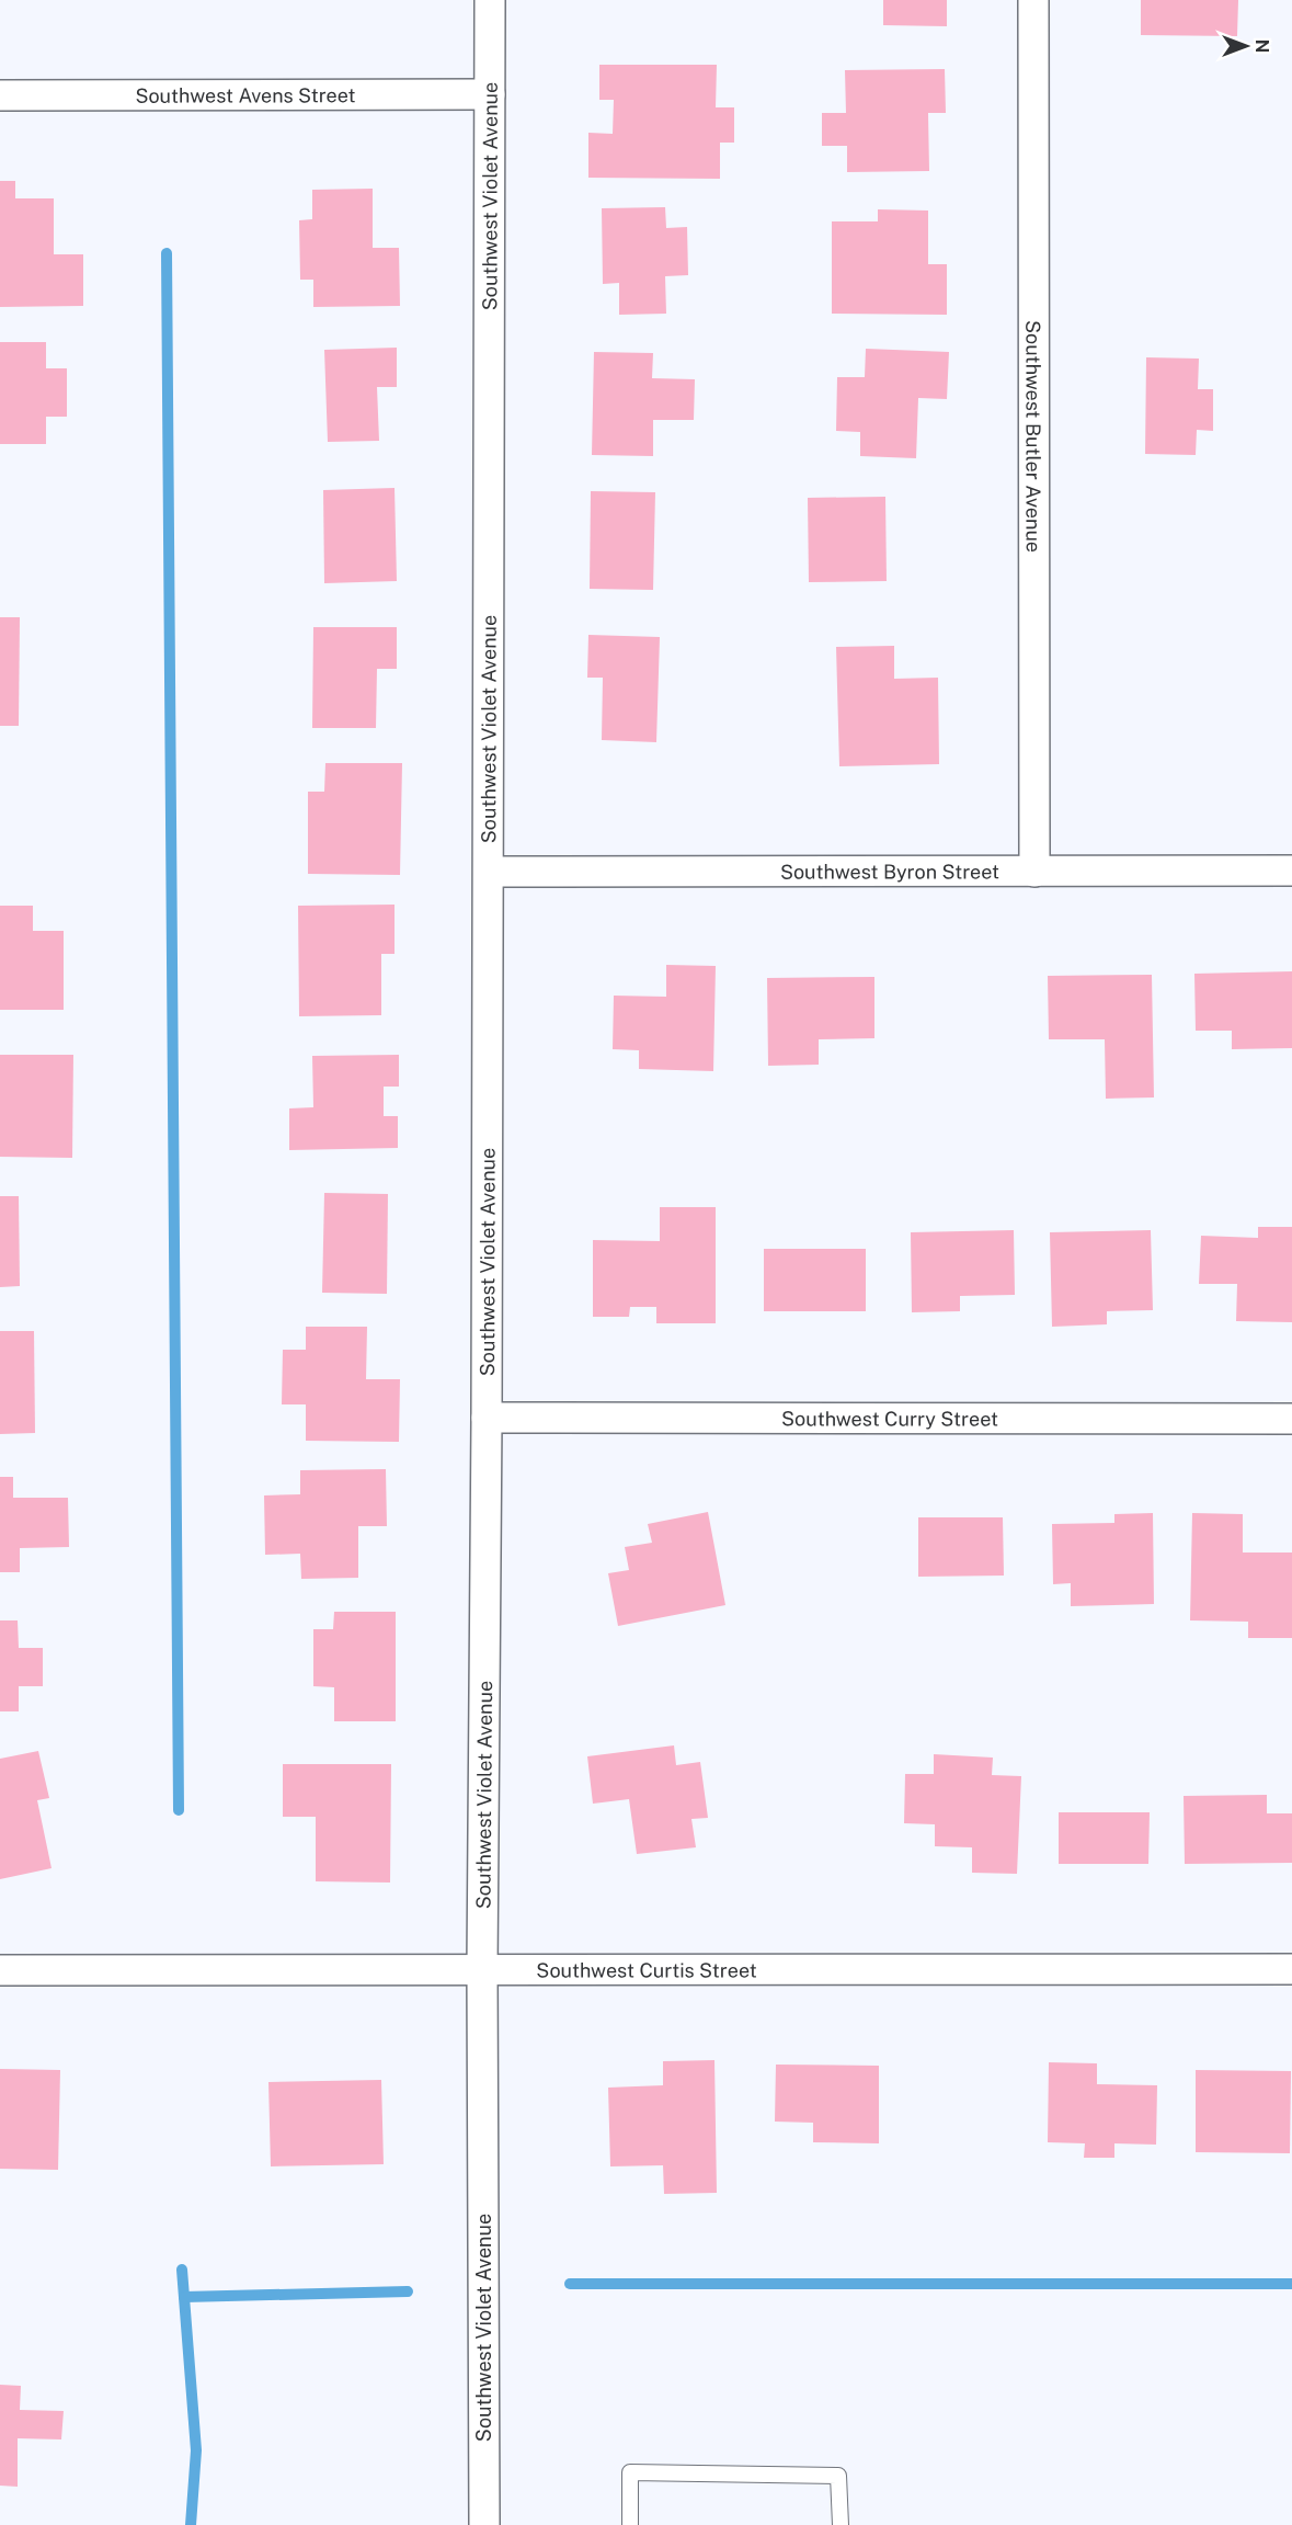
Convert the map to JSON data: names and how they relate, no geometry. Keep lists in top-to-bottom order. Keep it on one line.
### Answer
{"streets":{"street":["Southwest Avens Street","Southwest Violet Avenue","Southwest Butler Avenue","Southwest Byron Street","Southwest Curry Street","Southwest Curtis Street"]},"crossings":[["Southwest Avens Street","Southwest Violet Avenue"],["Southwest Violet Avenue","Southwest Byron Street"],["Southwest Violet Avenue","Southwest Curry Street"],["Southwest Violet Avenue","Southwest Curtis Street"],["Southwest Butler Avenue","Southwest Byron Street"]],"north":"right"}
